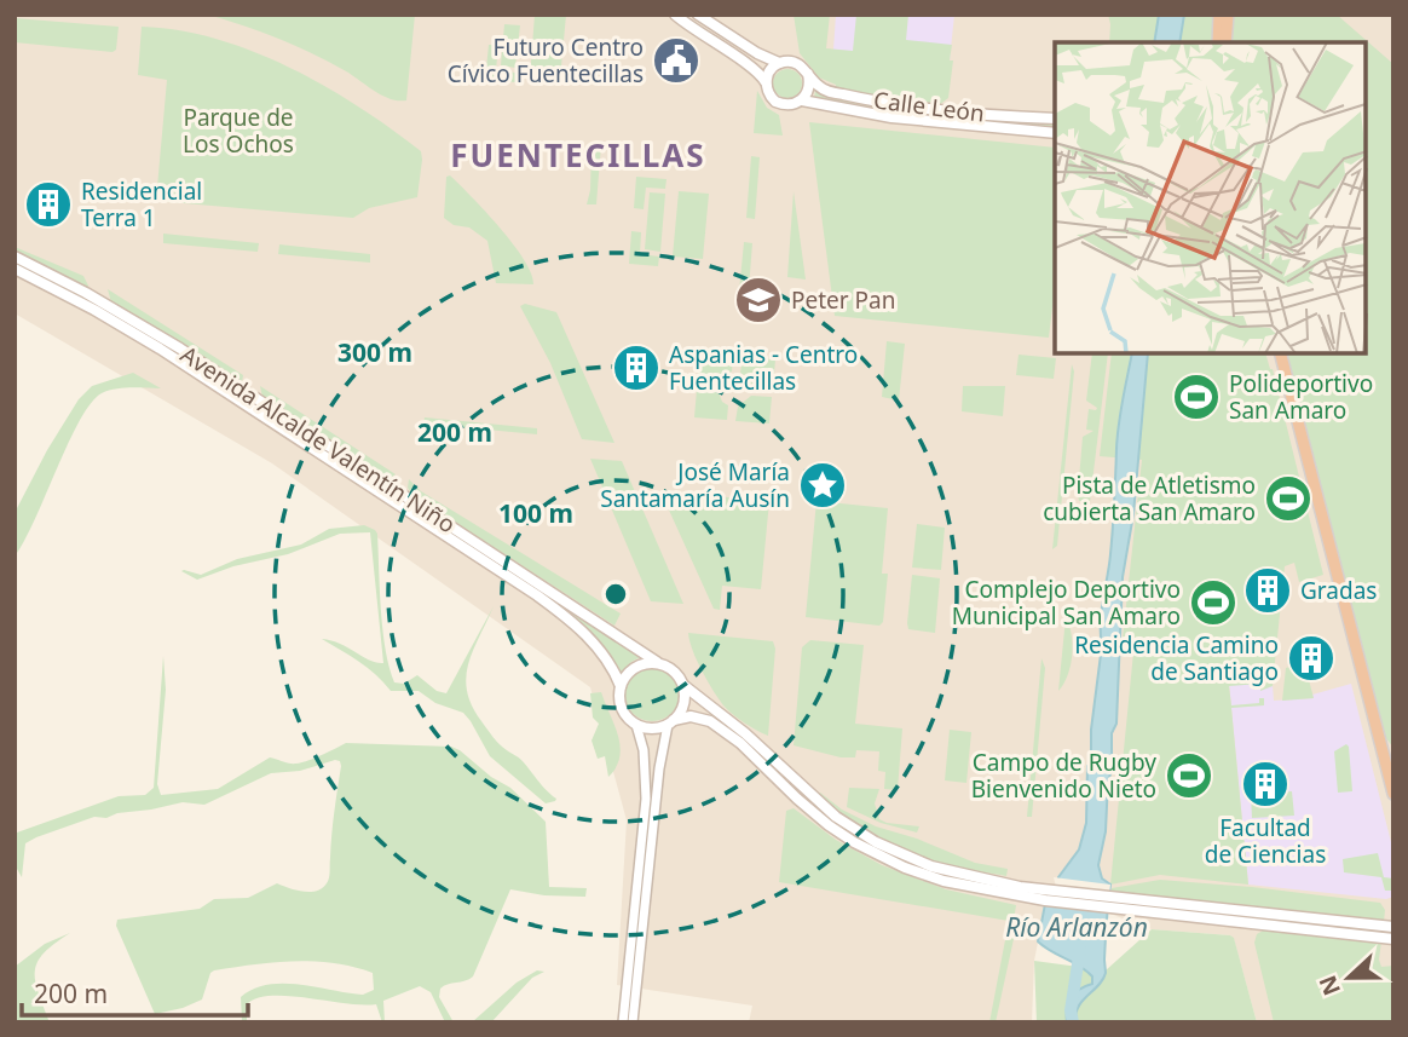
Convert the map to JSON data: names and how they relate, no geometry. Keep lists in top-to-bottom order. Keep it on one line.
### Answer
{"streets":{"main road":["Calle León","Avenida Alcalde Valentín Niño"]},"districts":["FUENTECILLAS"],"water":["Río Arlanzón"],"parks":["Parque de Los Ochos"],"places":{"public building":["Futuro Centro Cívico Fuentecillas"],"building":["Residencial Terra 1","Aspanias - Centro Fuentecillas","Gradas","Residencia Camino de Santiago","Facultad de Ciencias"],"school or university":["Peter Pan"],"sports":["Polideportivo San Amaro","Pista de Atletismo cubierta San Amaro","Complejo Deportivo Municipal San Amaro","Campo de Rugby Bienvenido Nieto"],"place":["José María Santamaría Ausín"]},"scale_bar":"200 m","north":"left","rings":["300 m","200 m","100 m"]}
